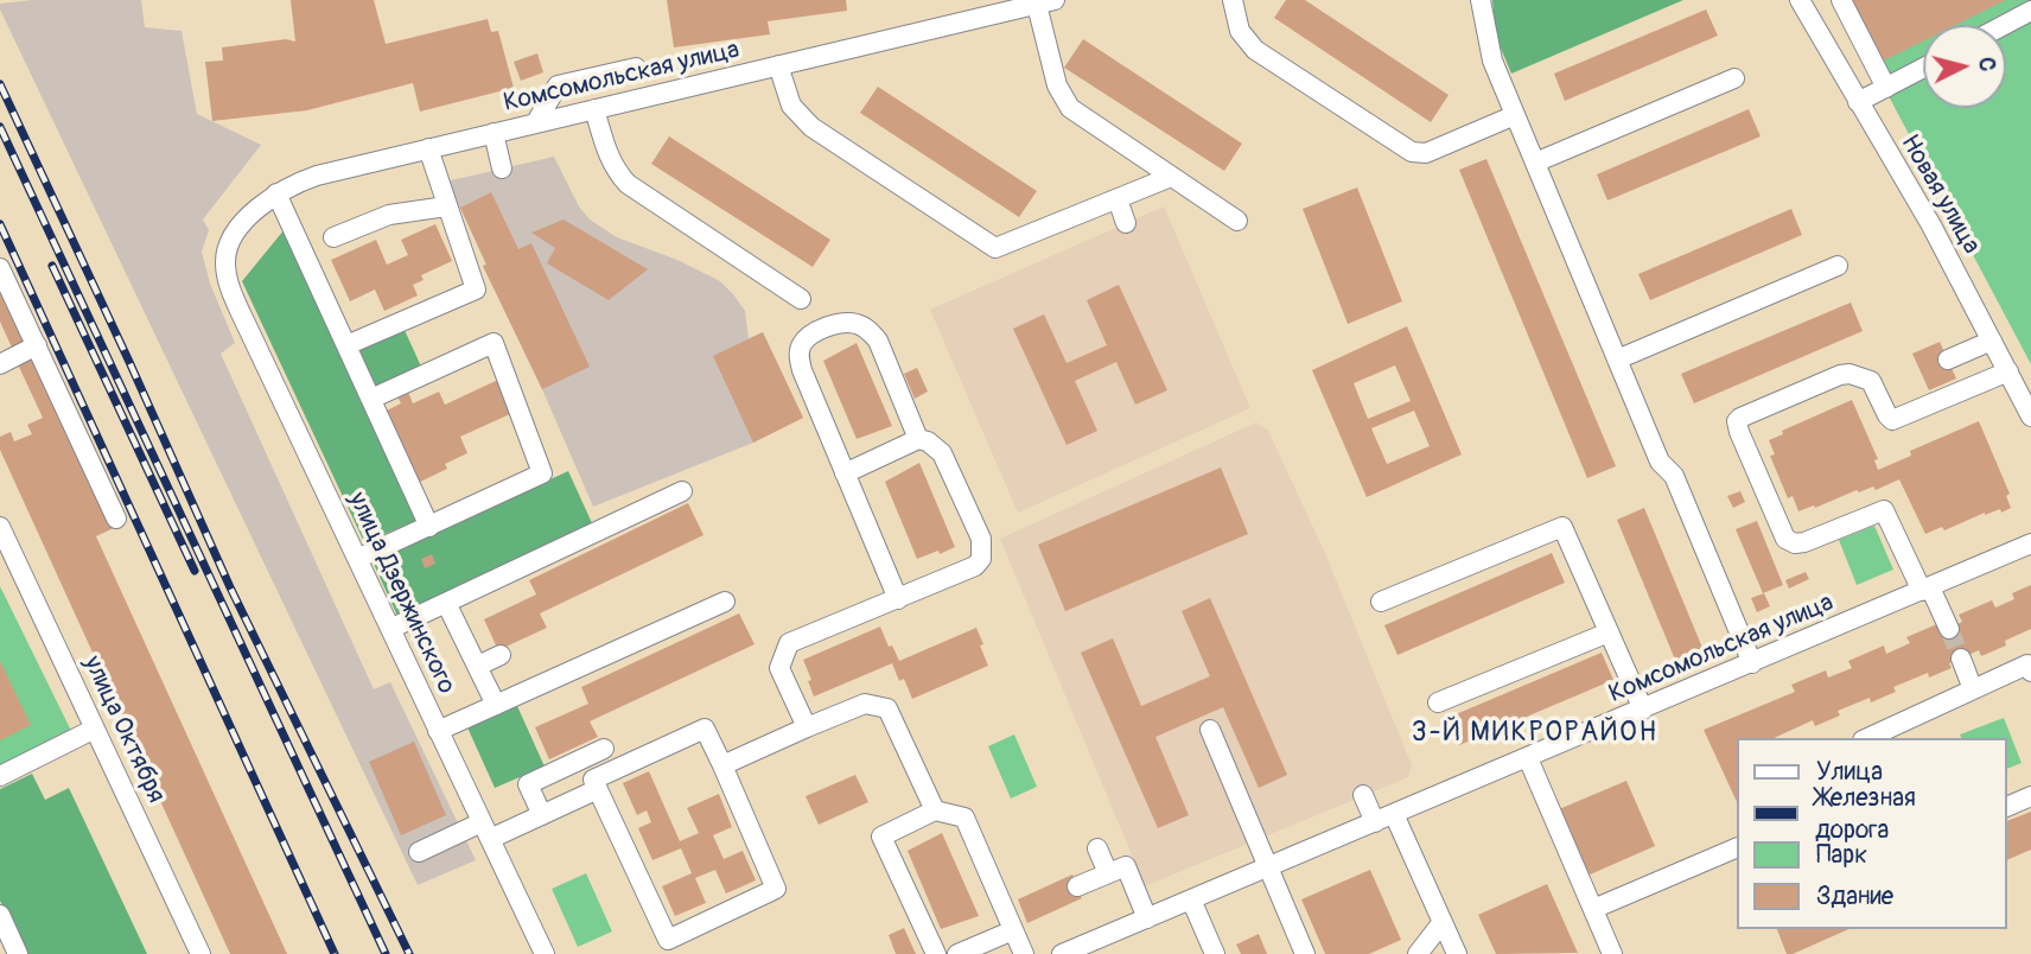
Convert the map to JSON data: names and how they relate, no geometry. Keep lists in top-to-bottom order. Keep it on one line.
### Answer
{"streets":{"street":["Комсомольская улица","Новая улица","улица Дзержинского","улица Октября"]},"crossings":[["Комсомольская улица","улица Дзержинского"]],"districts":["3-Й МИКРОРАЙОН"],"legend":["Улица","Железная дорога","Парк","Здание"],"north":"right"}
